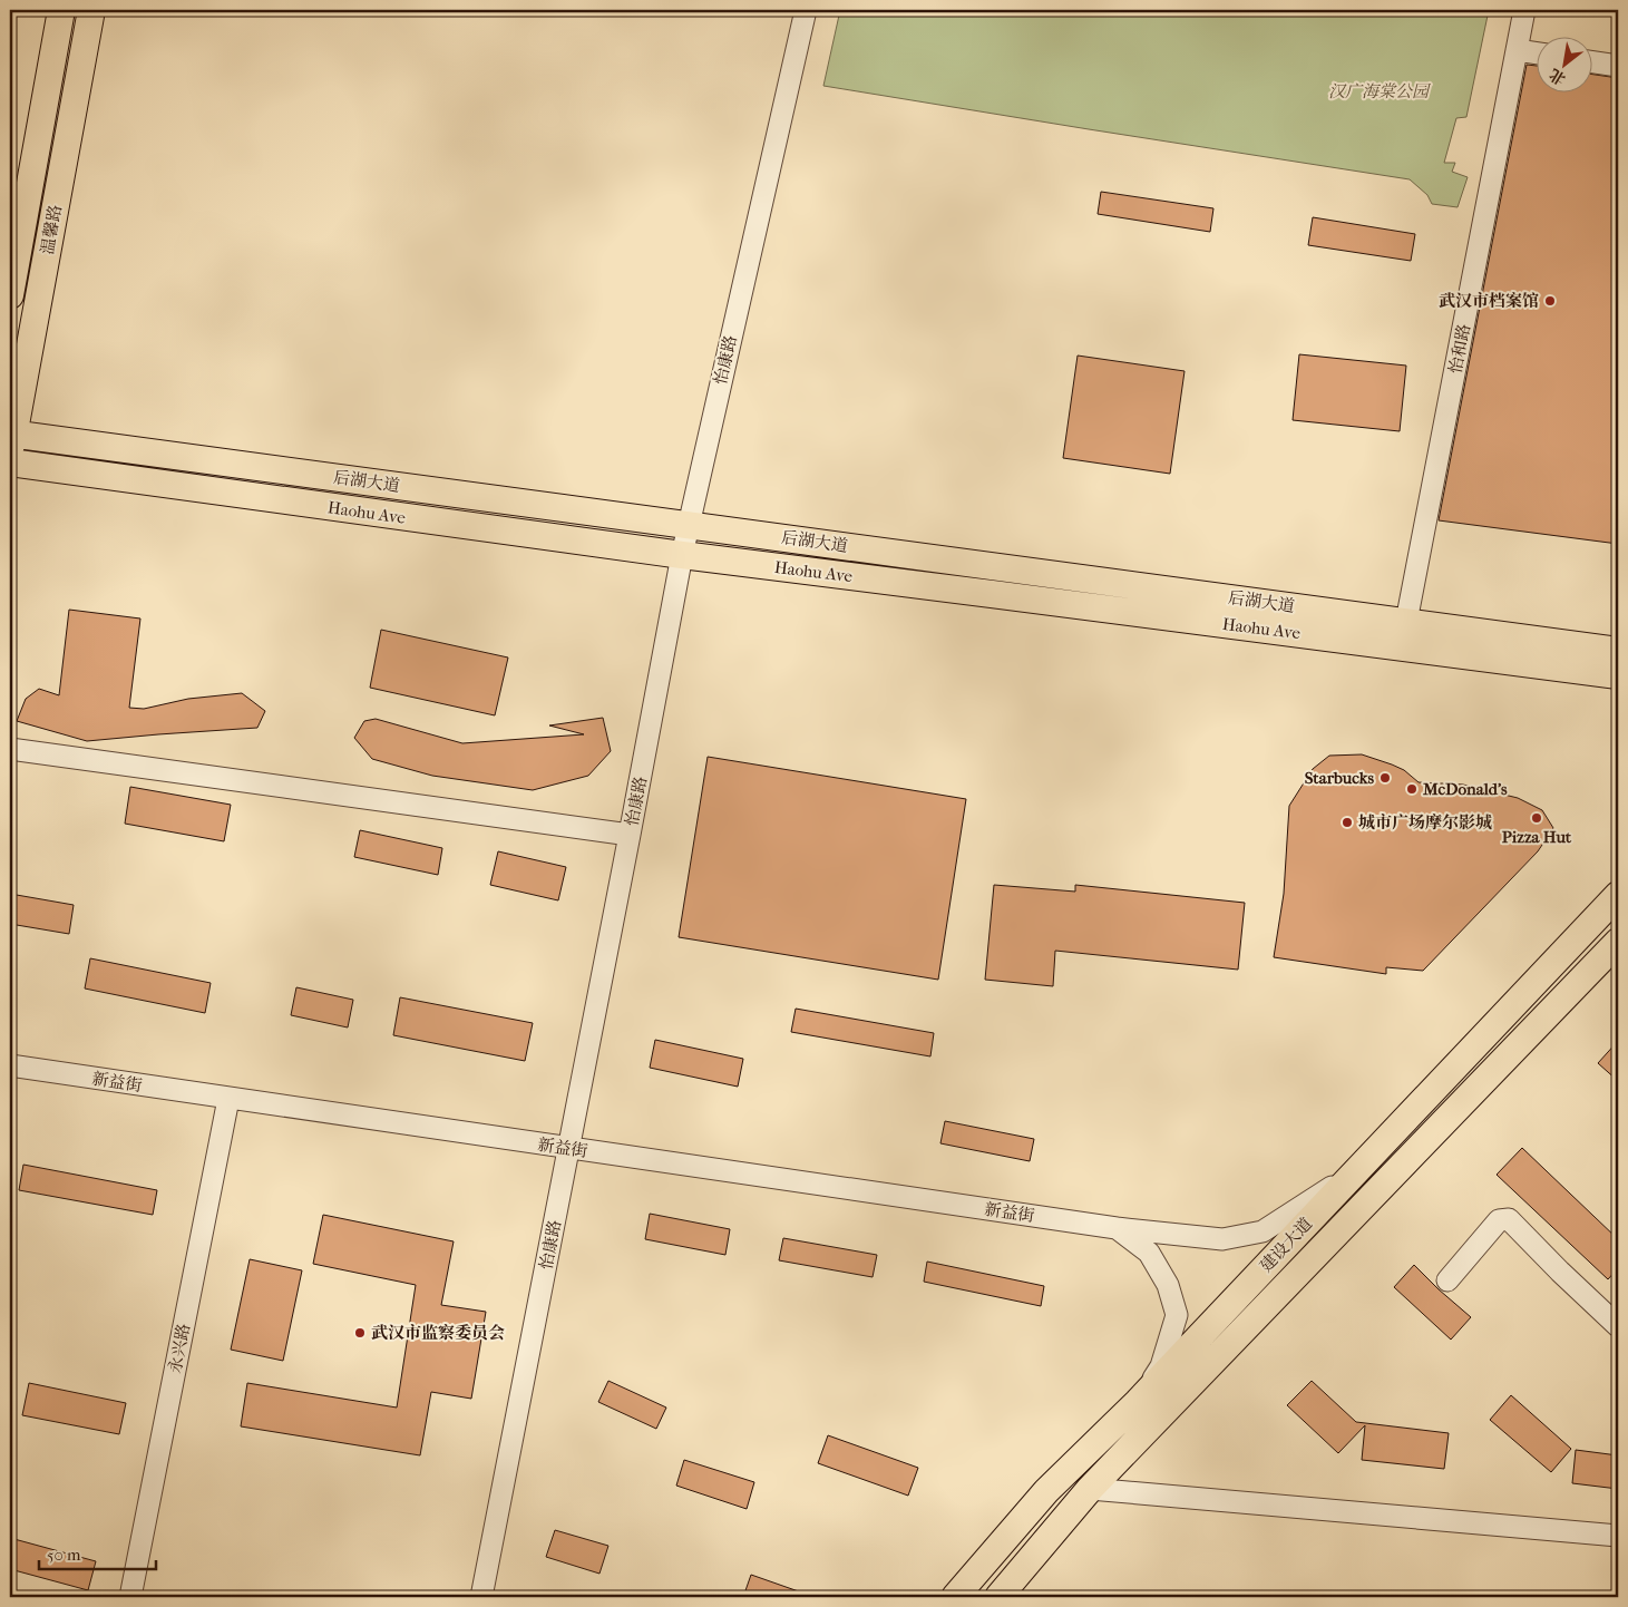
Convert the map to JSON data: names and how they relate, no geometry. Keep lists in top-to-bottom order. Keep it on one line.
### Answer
{"streets":{"main road":["温馨路","后湖大道","Haohu Ave","建设大道"],"street":["怡和路","怡康路","新益街","永兴路"]},"crossings":[["温馨路","后湖大道"],["怡和路","后湖大道"],["怡康路","后湖大道"],["怡康路","Haohu Ave"],["怡康路","新益街"],["新益街","建设大道"],["新益街","永兴路"]],"parks":["汉广海棠公园"],"places":["武汉市档案馆","Starbucks","McDonald's","Pizza Hut","城市广场摩尔影城","武汉市监察委员会"],"scale_bar":"50 m","north":"bottom left"}
